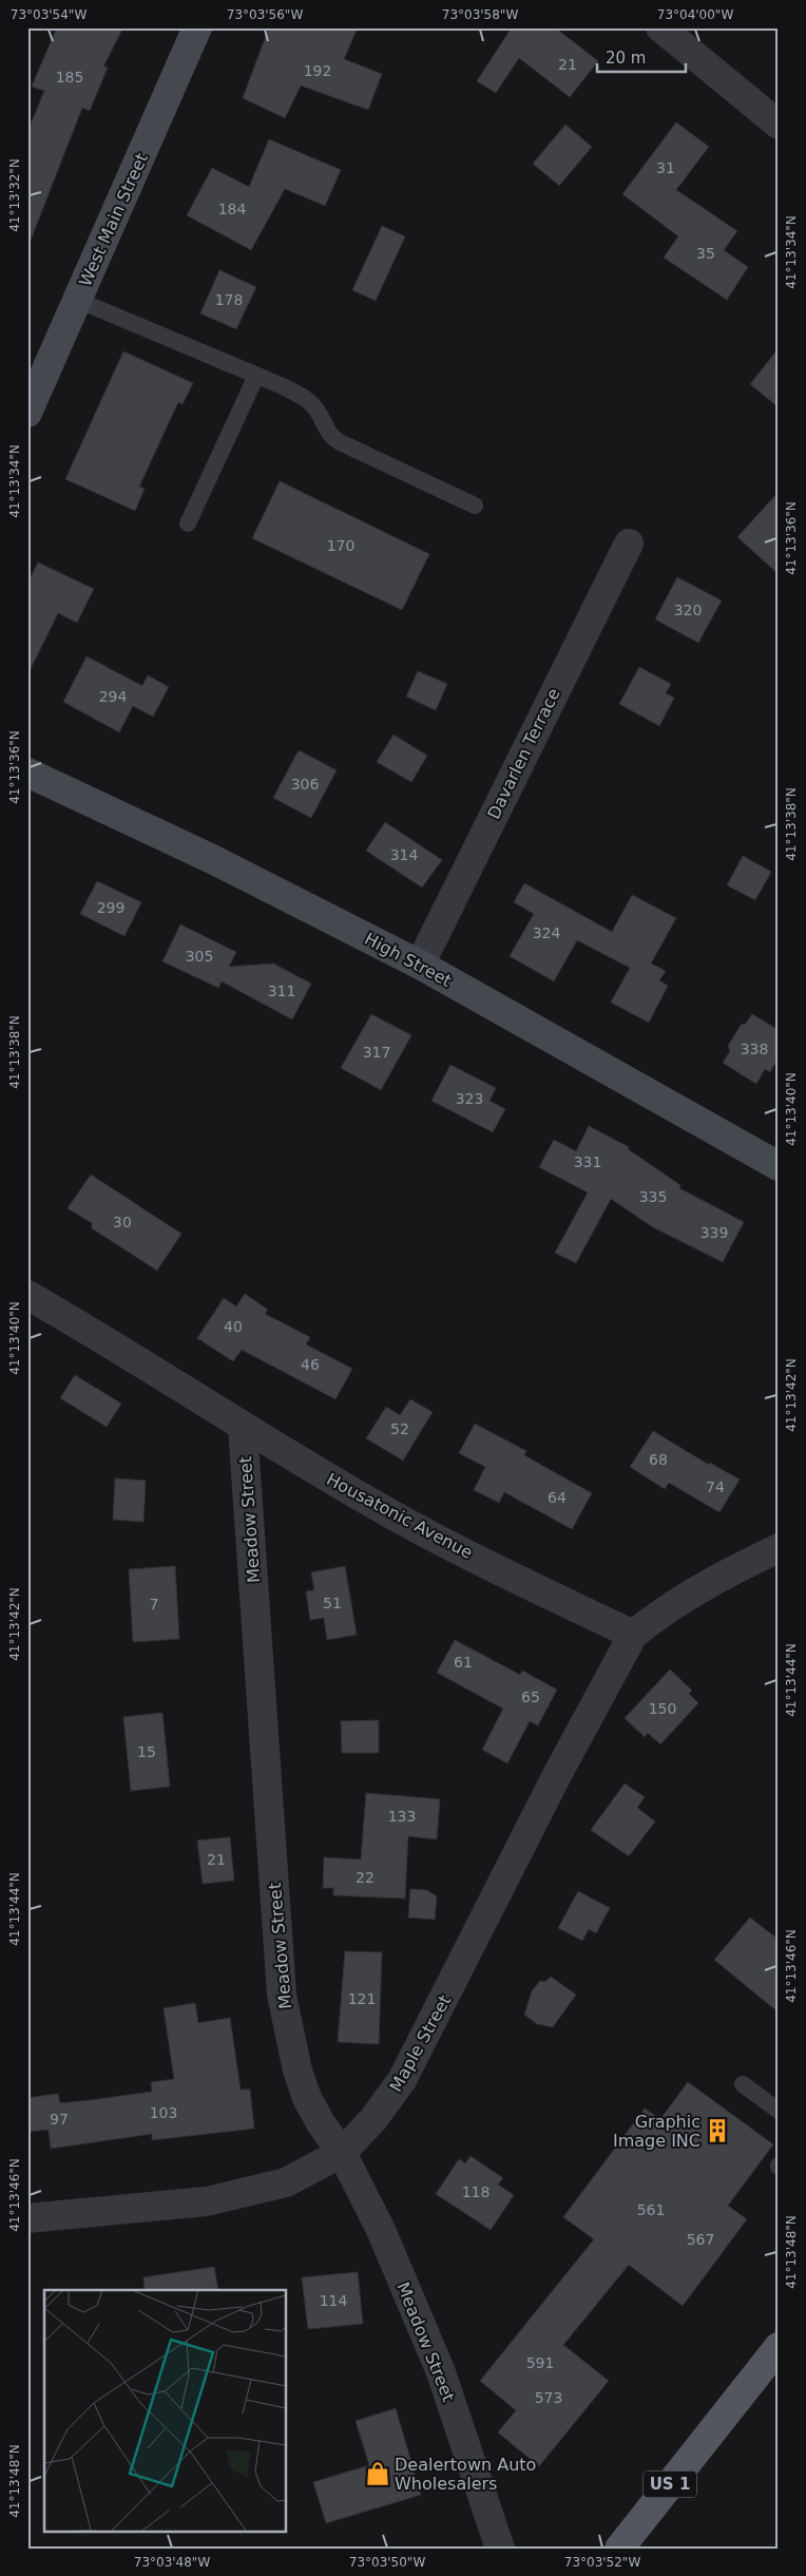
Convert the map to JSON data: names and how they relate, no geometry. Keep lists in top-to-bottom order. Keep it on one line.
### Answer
{"streets":{"main road":["West Main Street","High Street","US 1"],"street":["Davarlen Terrace","Housatonic Avenue","Meadow Street","Maple Street"]},"crossings":[["Davarlen Terrace","High Street"],["Housatonic Avenue","Meadow Street"],["Housatonic Avenue","Maple Street"],["Meadow Street","Maple Street"]],"places":{"building":["Graphic Image INC"],"shop":["Dealertown Auto Wholesalers"]},"house_numbers":["21","192","185","31","184","35","178","170","320","294","306","314","299","324","305","311","338","317","323","331","335","30","339","40","46","52","68","74","64","51","7","61","65","150","15","133","21","22","121","103","97","118","561","567","114","591","573"],"scale_bar":"20 m","coordinates":["73°03'54\"W","73°03'56\"W","73°03'58\"W","73°04'00\"W","41°13'32\"N","41°13'34\"N","41°13'36\"N","41°13'38\"N","41°13'40\"N","41°13'42\"N","41°13'44\"N","41°13'46\"N","41°13'48\"N","73°03'48\"W","73°03'50\"W","73°03'52\"W"]}
